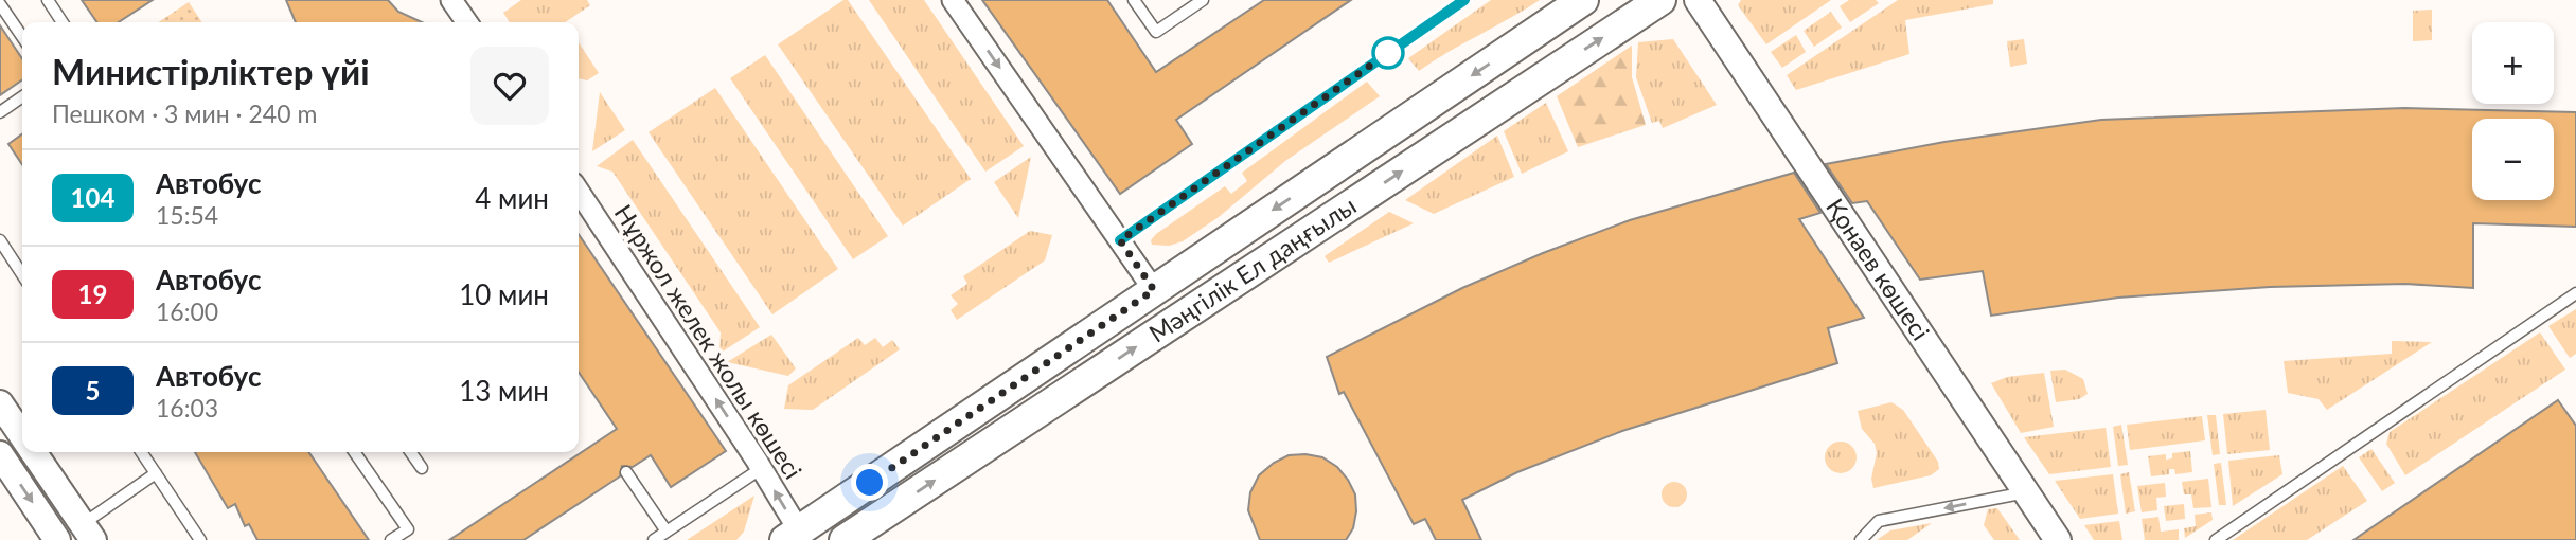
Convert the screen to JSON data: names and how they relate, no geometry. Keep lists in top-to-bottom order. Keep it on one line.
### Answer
{"streets":{"main road":["Мәңгілік Ел даңғылы"],"street":["Қонаев көшесі","Нұржол желек жолы көшесі"]},"crossings":[["Мәңгілік Ел даңғылы","Нұржол желек жолы көшесі"]],"one_way":["Нұржол желек жолы көшесі"],"lines":["bus line 104"],"page":{"map_buttons":["+","−"],"heading":["Министірліктер үйі","Пешком · 3 мин · 240 m"],"list":[{"mark":"104","name":"Автобус","note":"15:54","value":"4 мин"},{"mark":"19","name":"Автобус","note":"16:00","value":"10 мин"},{"mark":"5","name":"Автобус","note":"16:03","value":"13 мин"}]}}
